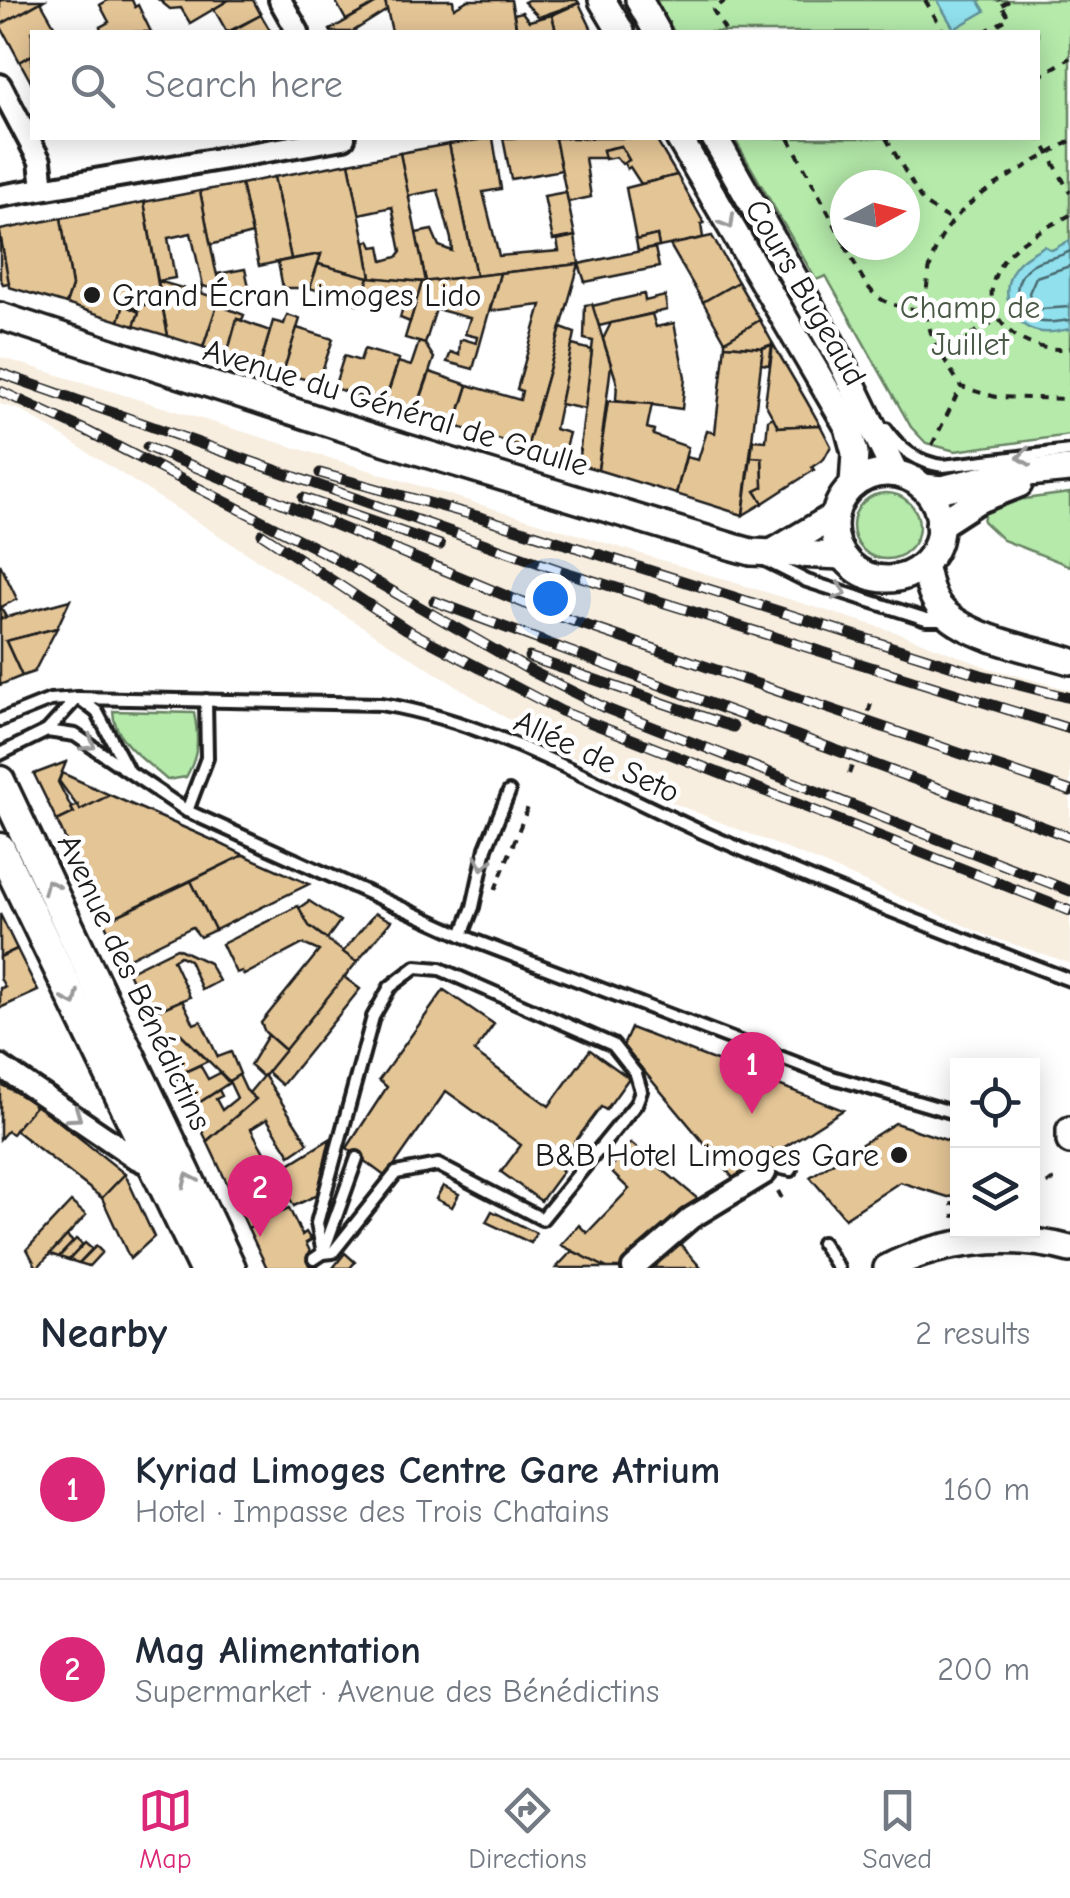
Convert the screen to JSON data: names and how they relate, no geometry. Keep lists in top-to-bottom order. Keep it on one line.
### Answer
{"streets":{"main road":["Avenue des Bénédictins"],"street":["Cours Bugeaud","Avenue du Général de Gaulle"],"lane":["Allée de Seto"]},"crossings":[["Cours Bugeaud","Avenue du Général de Gaulle"]],"parks":["Champ de Juillet"],"places":["Grand Écran Limoges Lido","B&B Hotel Limoges Gare"],"north":"right","page":{"search":"Search here","pins":["1","2"],"heading":["Nearby","2 results"],"list":[{"mark":"1","name":"Kyriad Limoges Centre Gare Atrium","note":"Hotel · Impasse des Trois Chatains","value":"160 m"},{"mark":"2","name":"Mag Alimentation","note":"Supermarket · Avenue des Bénédictins","value":"200 m"}],"nav":["Map","Directions","Saved"]}}
